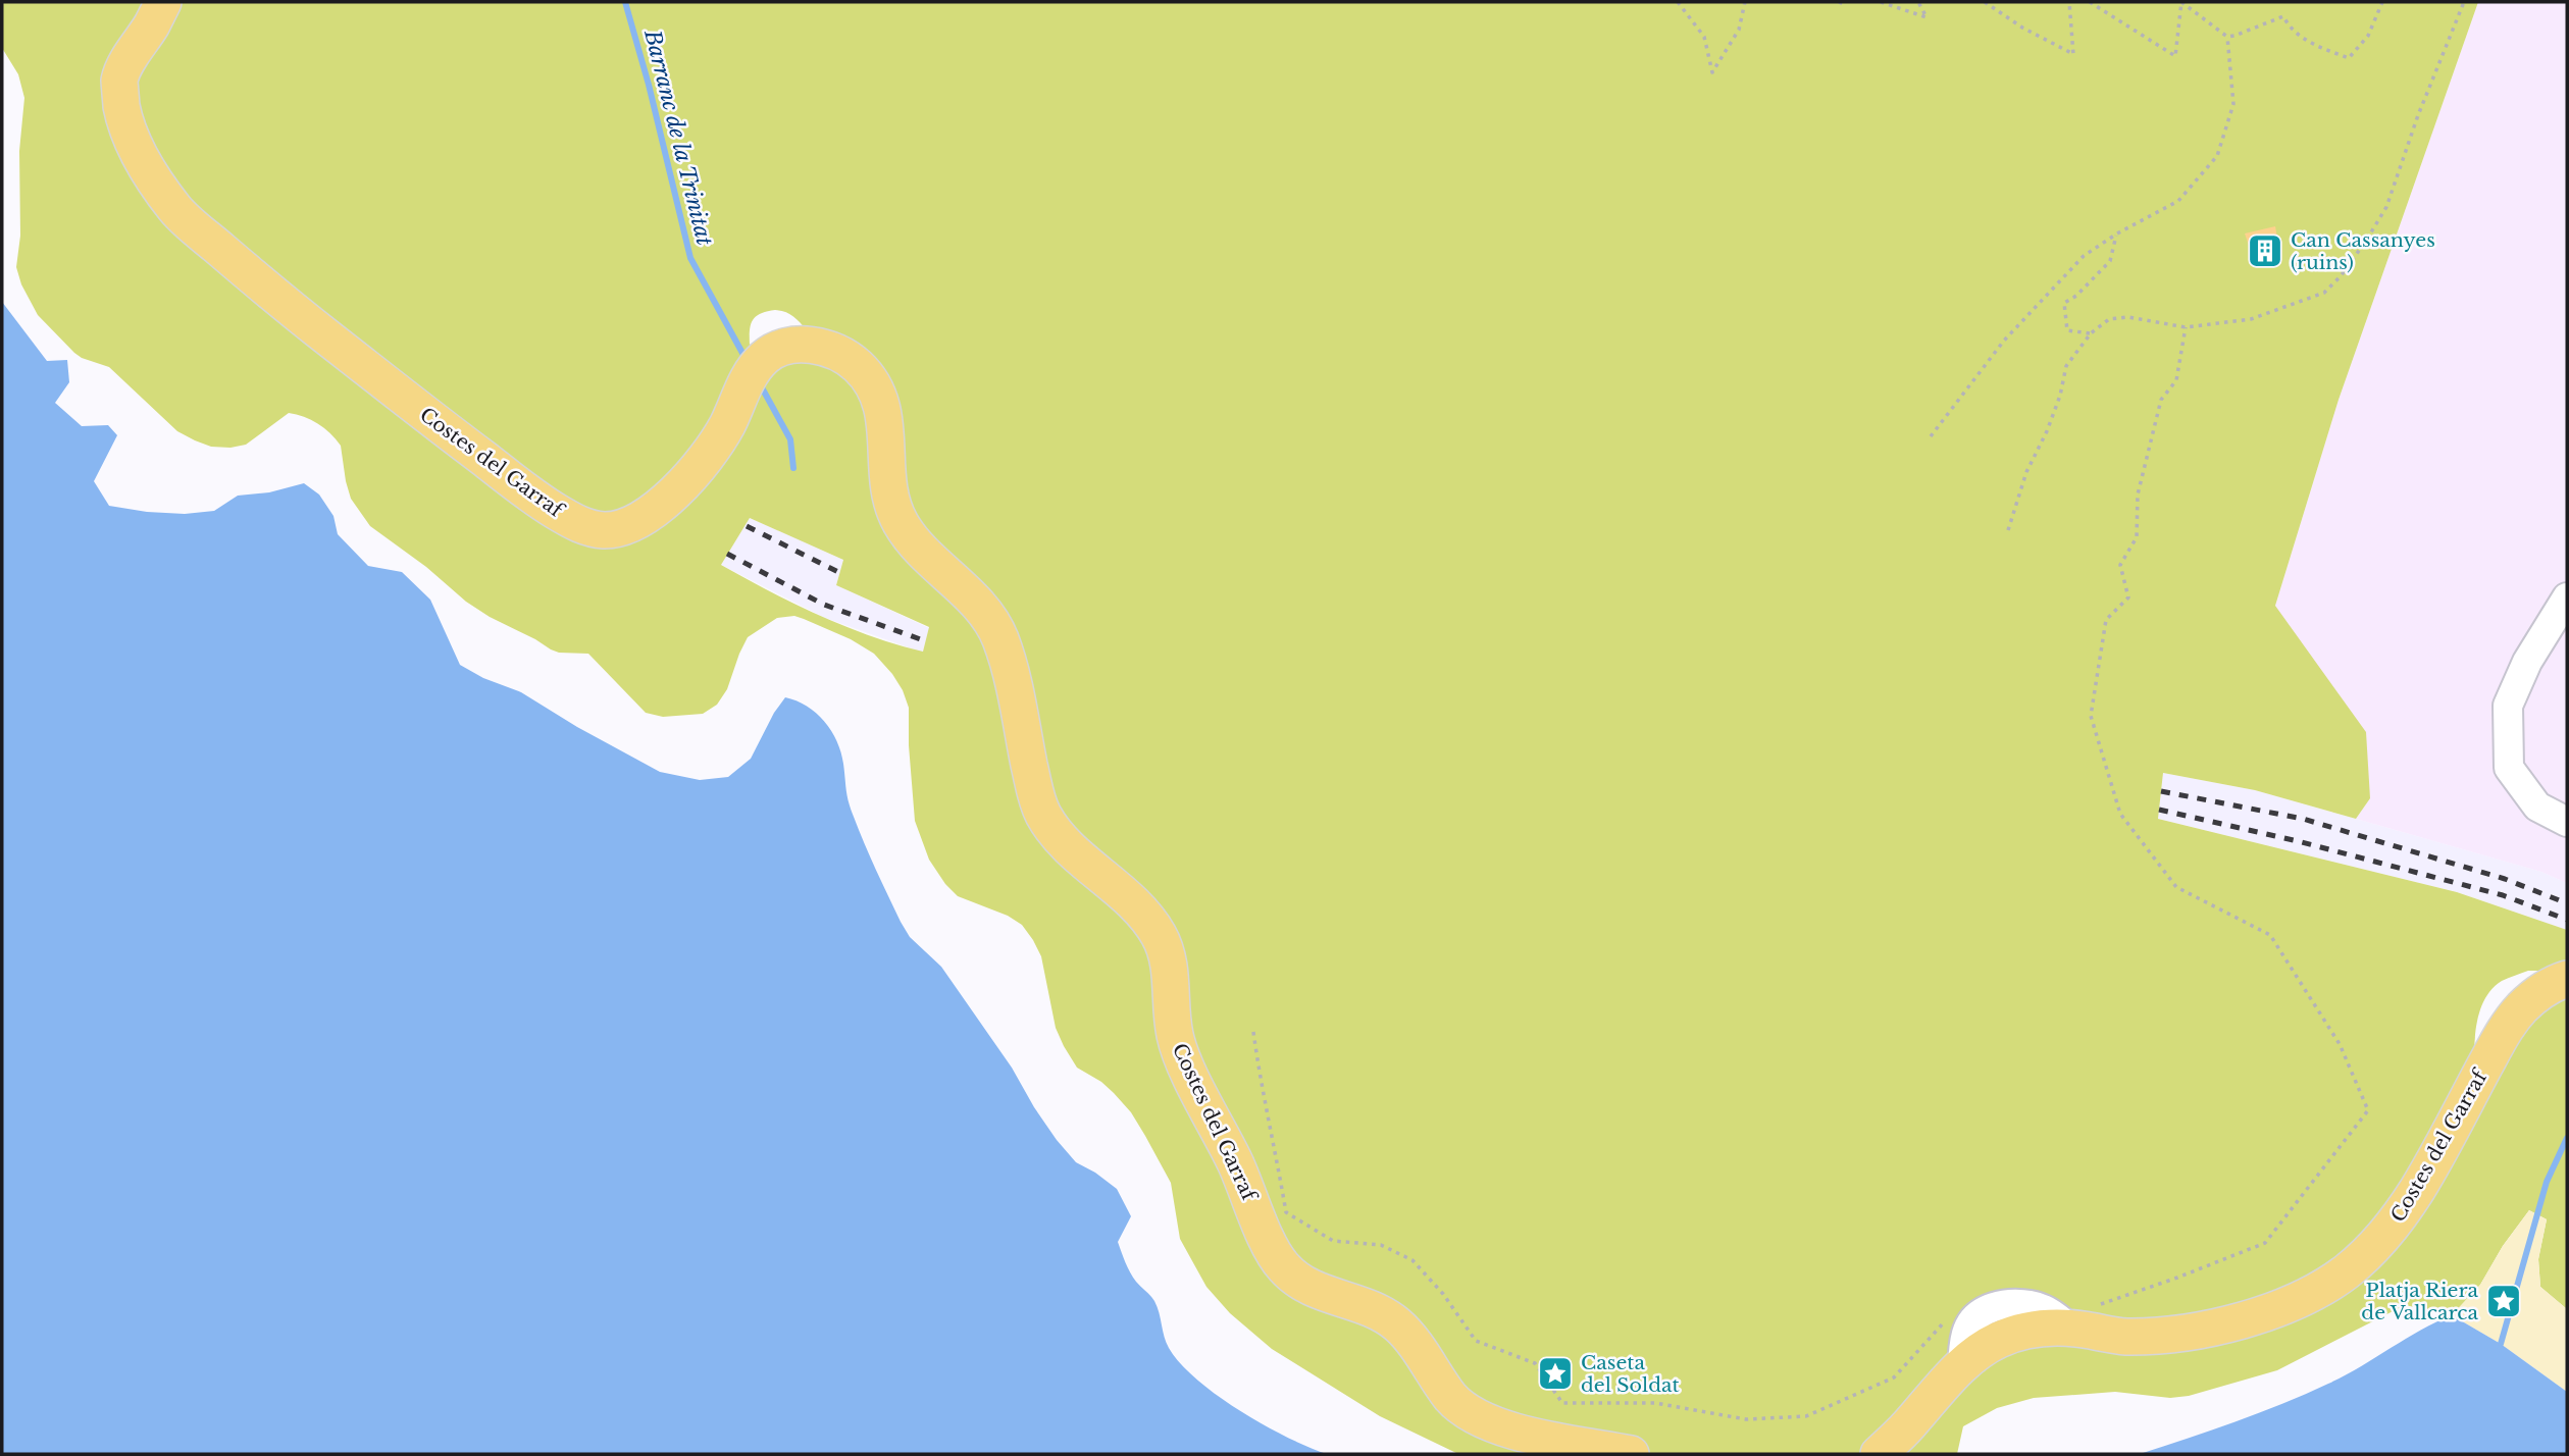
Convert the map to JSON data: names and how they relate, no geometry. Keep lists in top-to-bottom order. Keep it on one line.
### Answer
{"streets":{"main road":["Costes del Garraf"]},"water":["Barranc de la Trinitat"],"places":{"building":["Can Cassanyes (ruins)"],"place":["Platja Riera de Vallcarca","Caseta del Soldat"]}}
